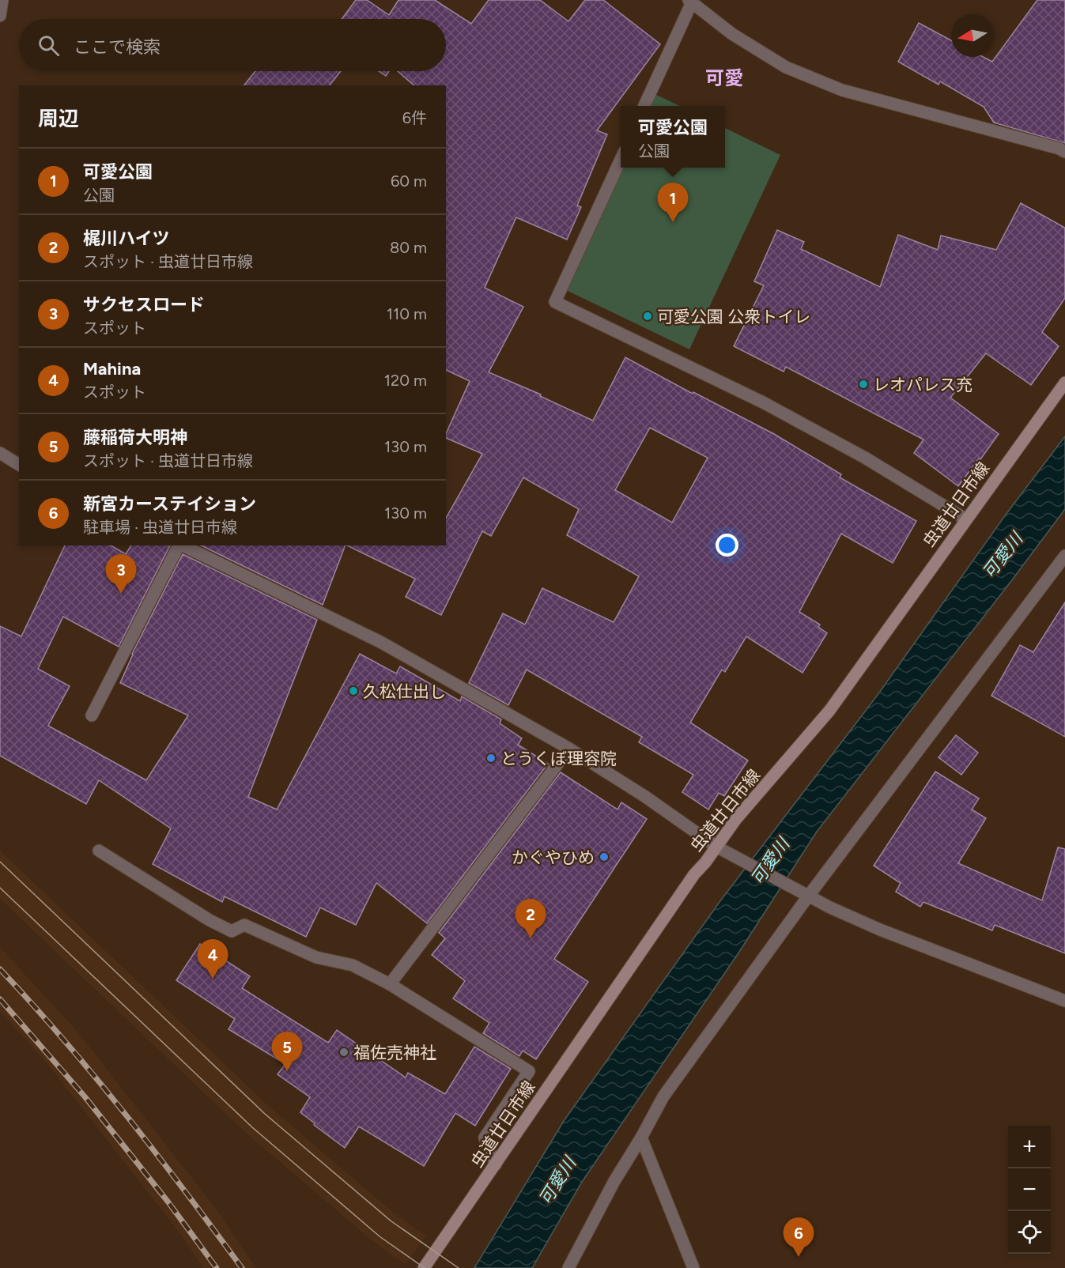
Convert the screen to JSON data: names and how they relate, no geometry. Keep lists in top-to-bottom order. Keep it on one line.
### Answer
{"streets":{"main road":["虫道廿日市線"]},"districts":["可愛"],"water":["可愛川"],"places":["可愛公園 公衆トイレ","レオパレス充","久松仕出し","とうくぼ理容院","かぐやひめ","福佐売神社"],"north":"left","page":{"search":"ここで検索","heading":["周辺","6件"],"popup":["可愛公園","公園"],"list":[{"mark":"1","name":"可愛公園","note":"公園","value":"60 m"},{"mark":"2","name":"梶川ハイツ","note":"スポット · 虫道廿日市線","value":"80 m"},{"mark":"3","name":"サクセスロード","note":"スポット","value":"110 m"},{"mark":"4","name":"Mahina","note":"スポット","value":"120 m"},{"mark":"5","name":"藤稲荷大明神","note":"スポット · 虫道廿日市線","value":"130 m"},{"mark":"6","name":"新宮カーステイション","note":"駐車場 · 虫道廿日市線","value":"130 m"}],"pins":["1","3","2","4","5","6"],"map_buttons":["+","−"]}}
